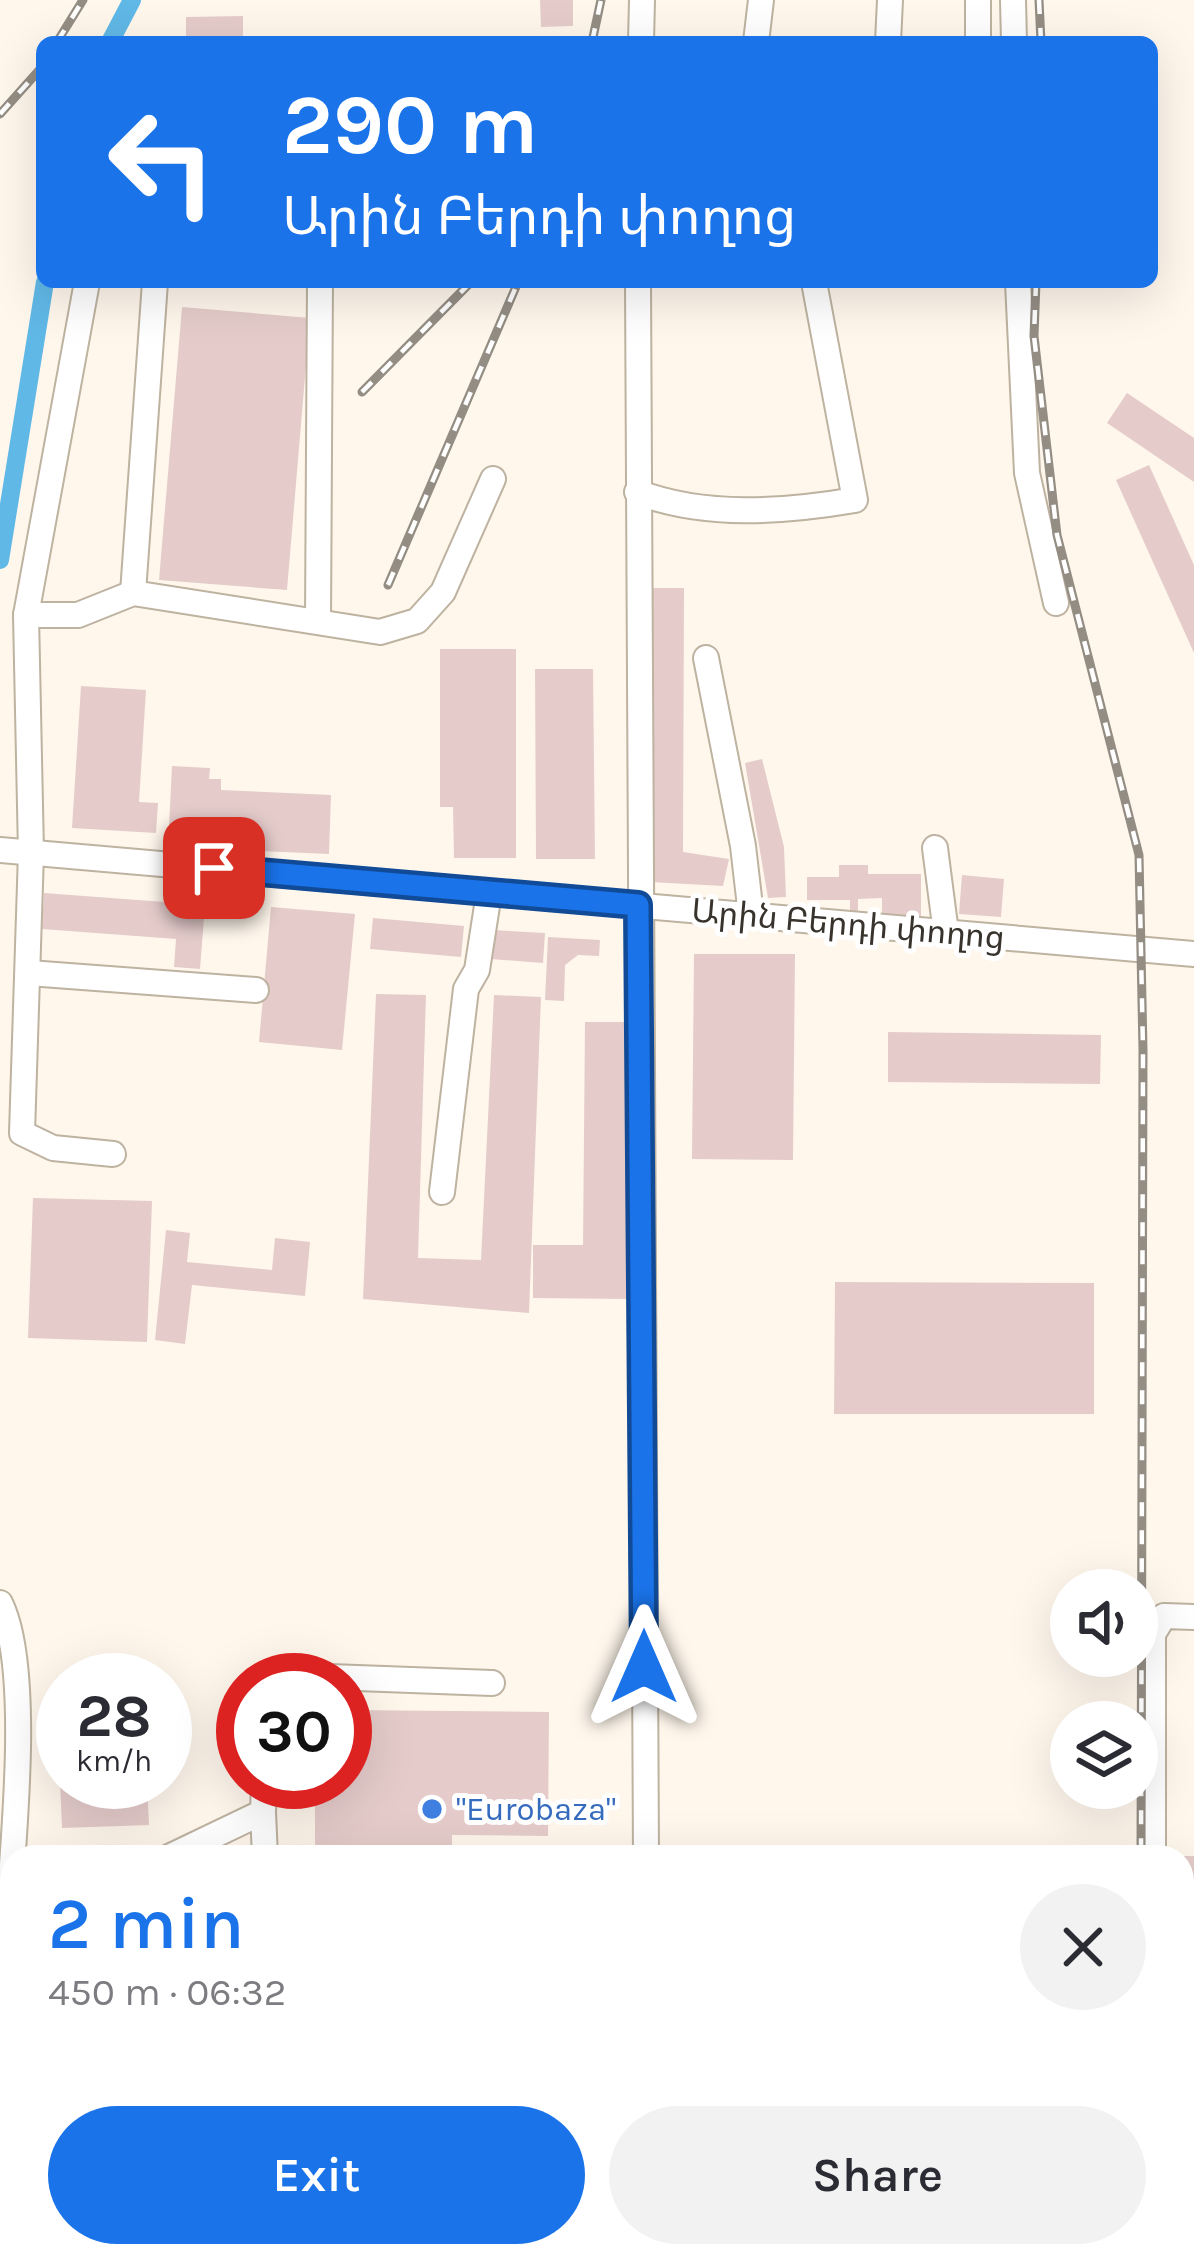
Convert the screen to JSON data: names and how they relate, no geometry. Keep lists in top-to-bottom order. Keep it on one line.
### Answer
{"streets":{"street":["Արին Բերդի փողոց"]},"places":["\"Eurobaza\""],"page":{"turn":["290 m","Արին Բերդի փողոց"],"speed":"28 km/h","limit":"30","heading":["2 min","450 m · 06:32"],"buttons":["Exit","Share"]}}
